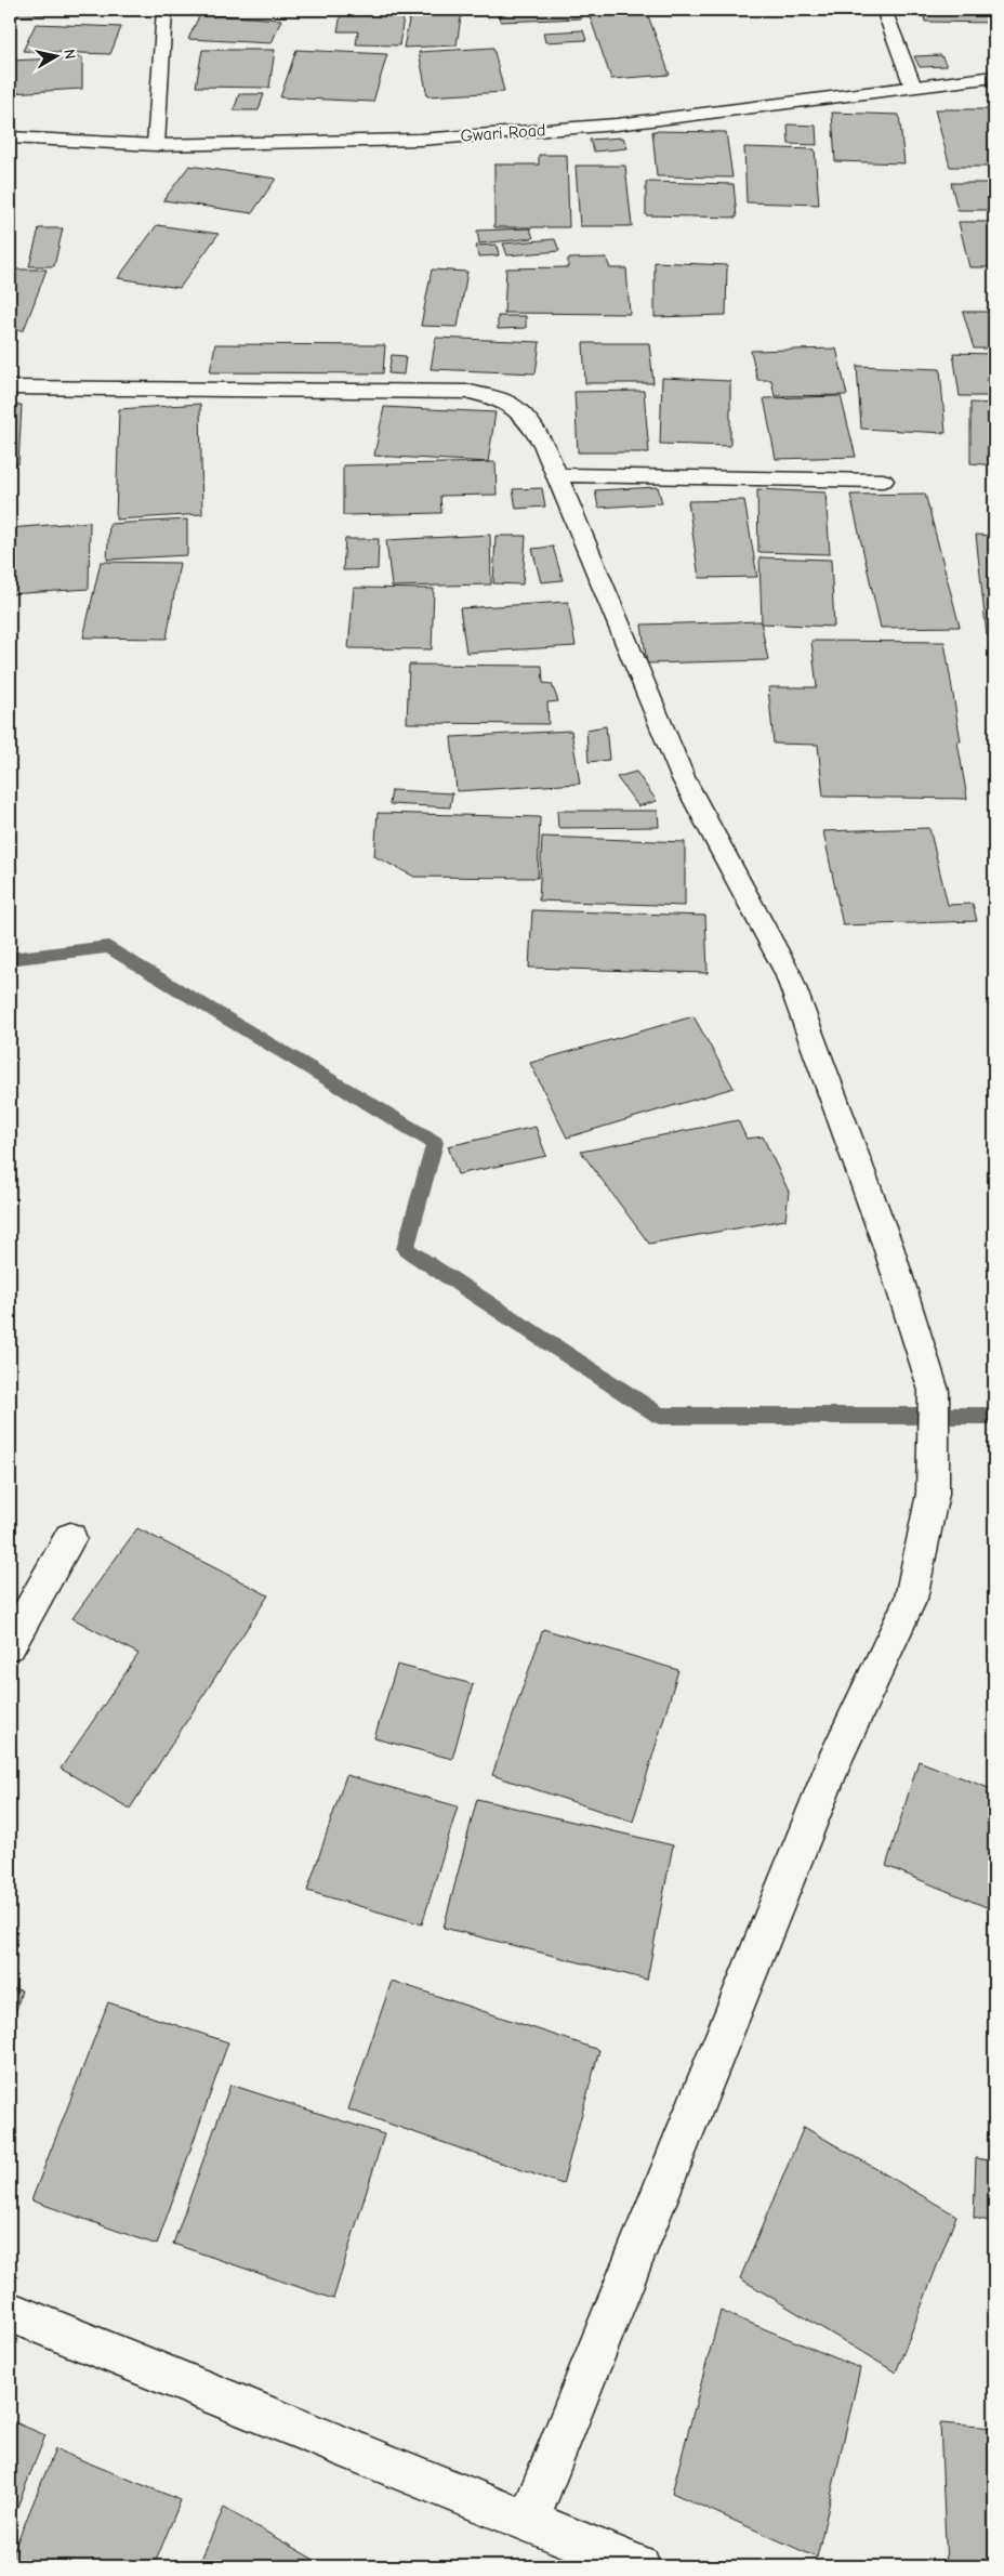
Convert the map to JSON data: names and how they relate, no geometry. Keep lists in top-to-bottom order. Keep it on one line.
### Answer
{"streets":{"street":["Gwari Road"]},"north":"right"}
